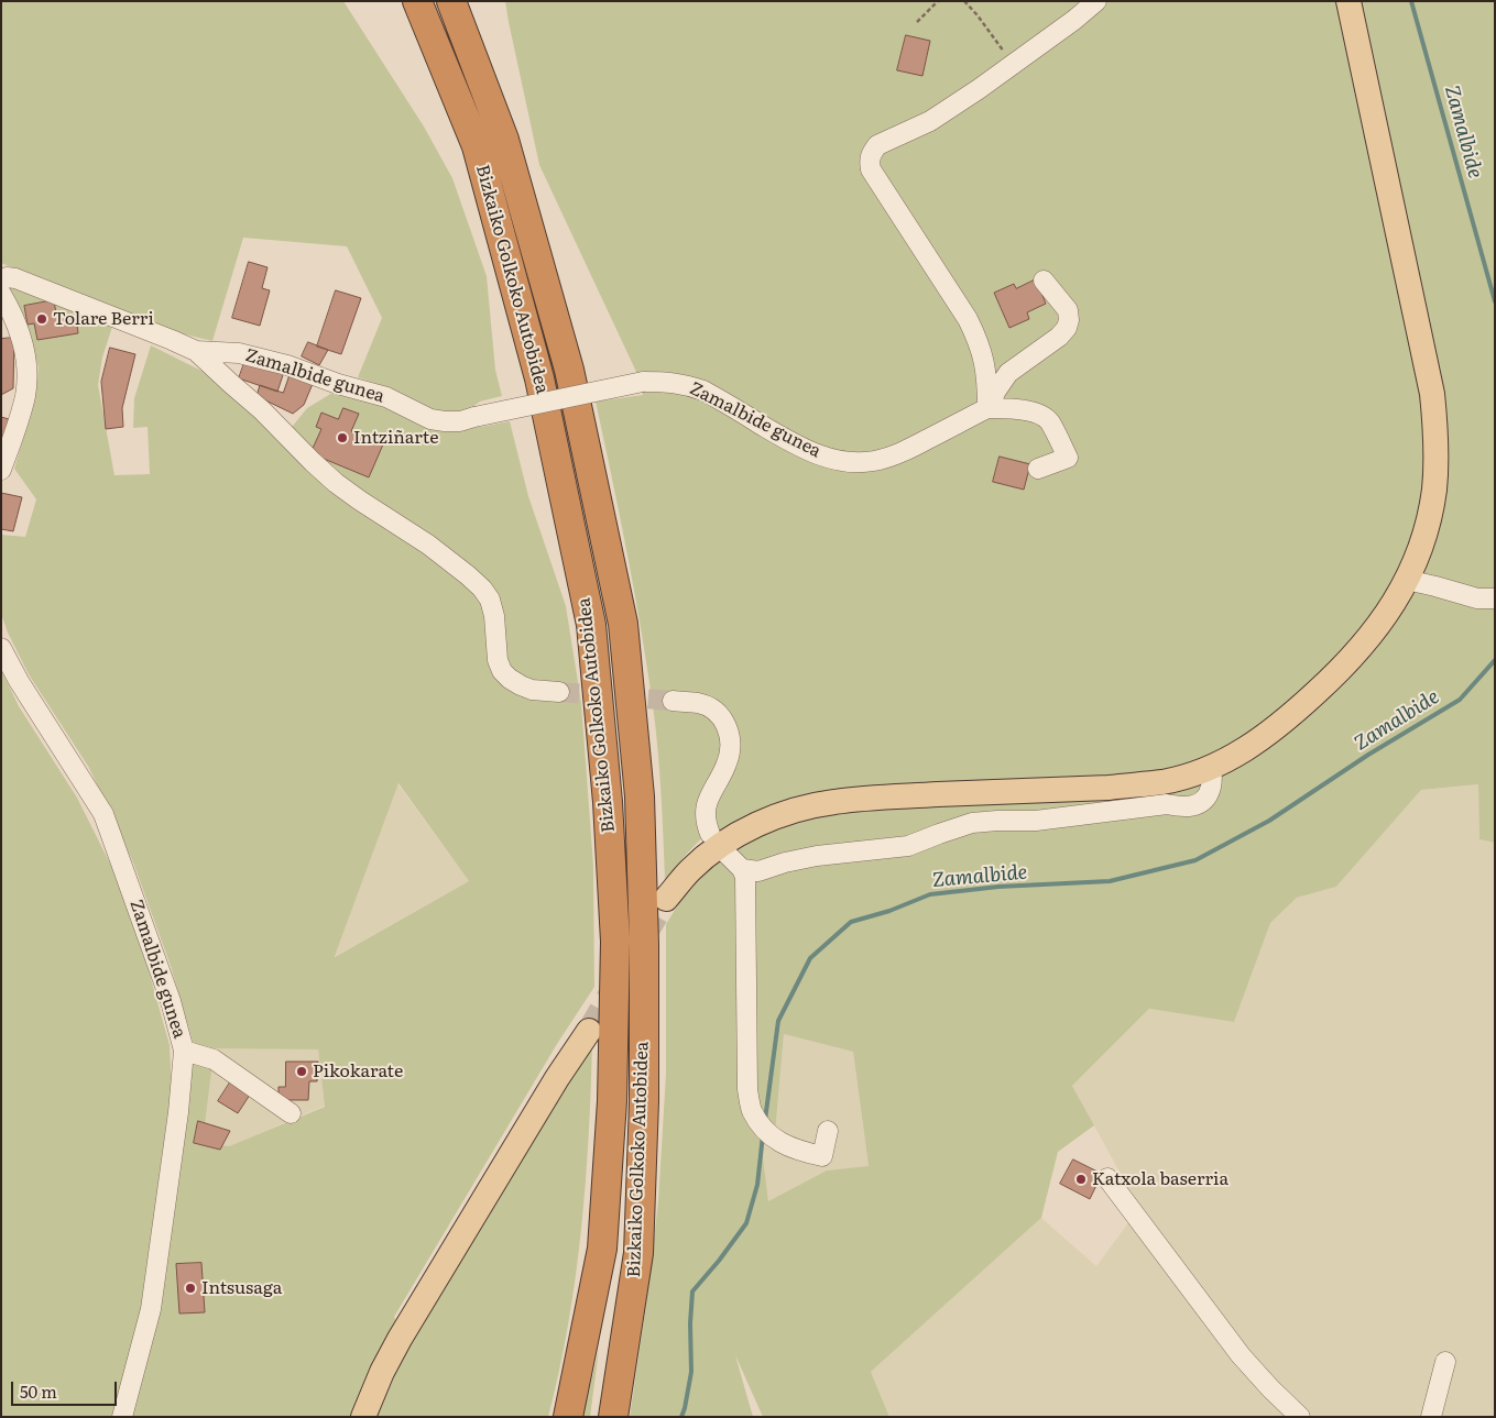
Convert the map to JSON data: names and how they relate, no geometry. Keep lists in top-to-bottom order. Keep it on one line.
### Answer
{"streets":{"highway":["Bizkaiko Golkoko Autobidea"],"street":["Zamalbide gunea"]},"water":["Zamalbide"],"places":["Tolare Berri","Intziñarte","Pikokarate","Katxola baserria","Intsusaga"],"scale_bar":"50 m"}
